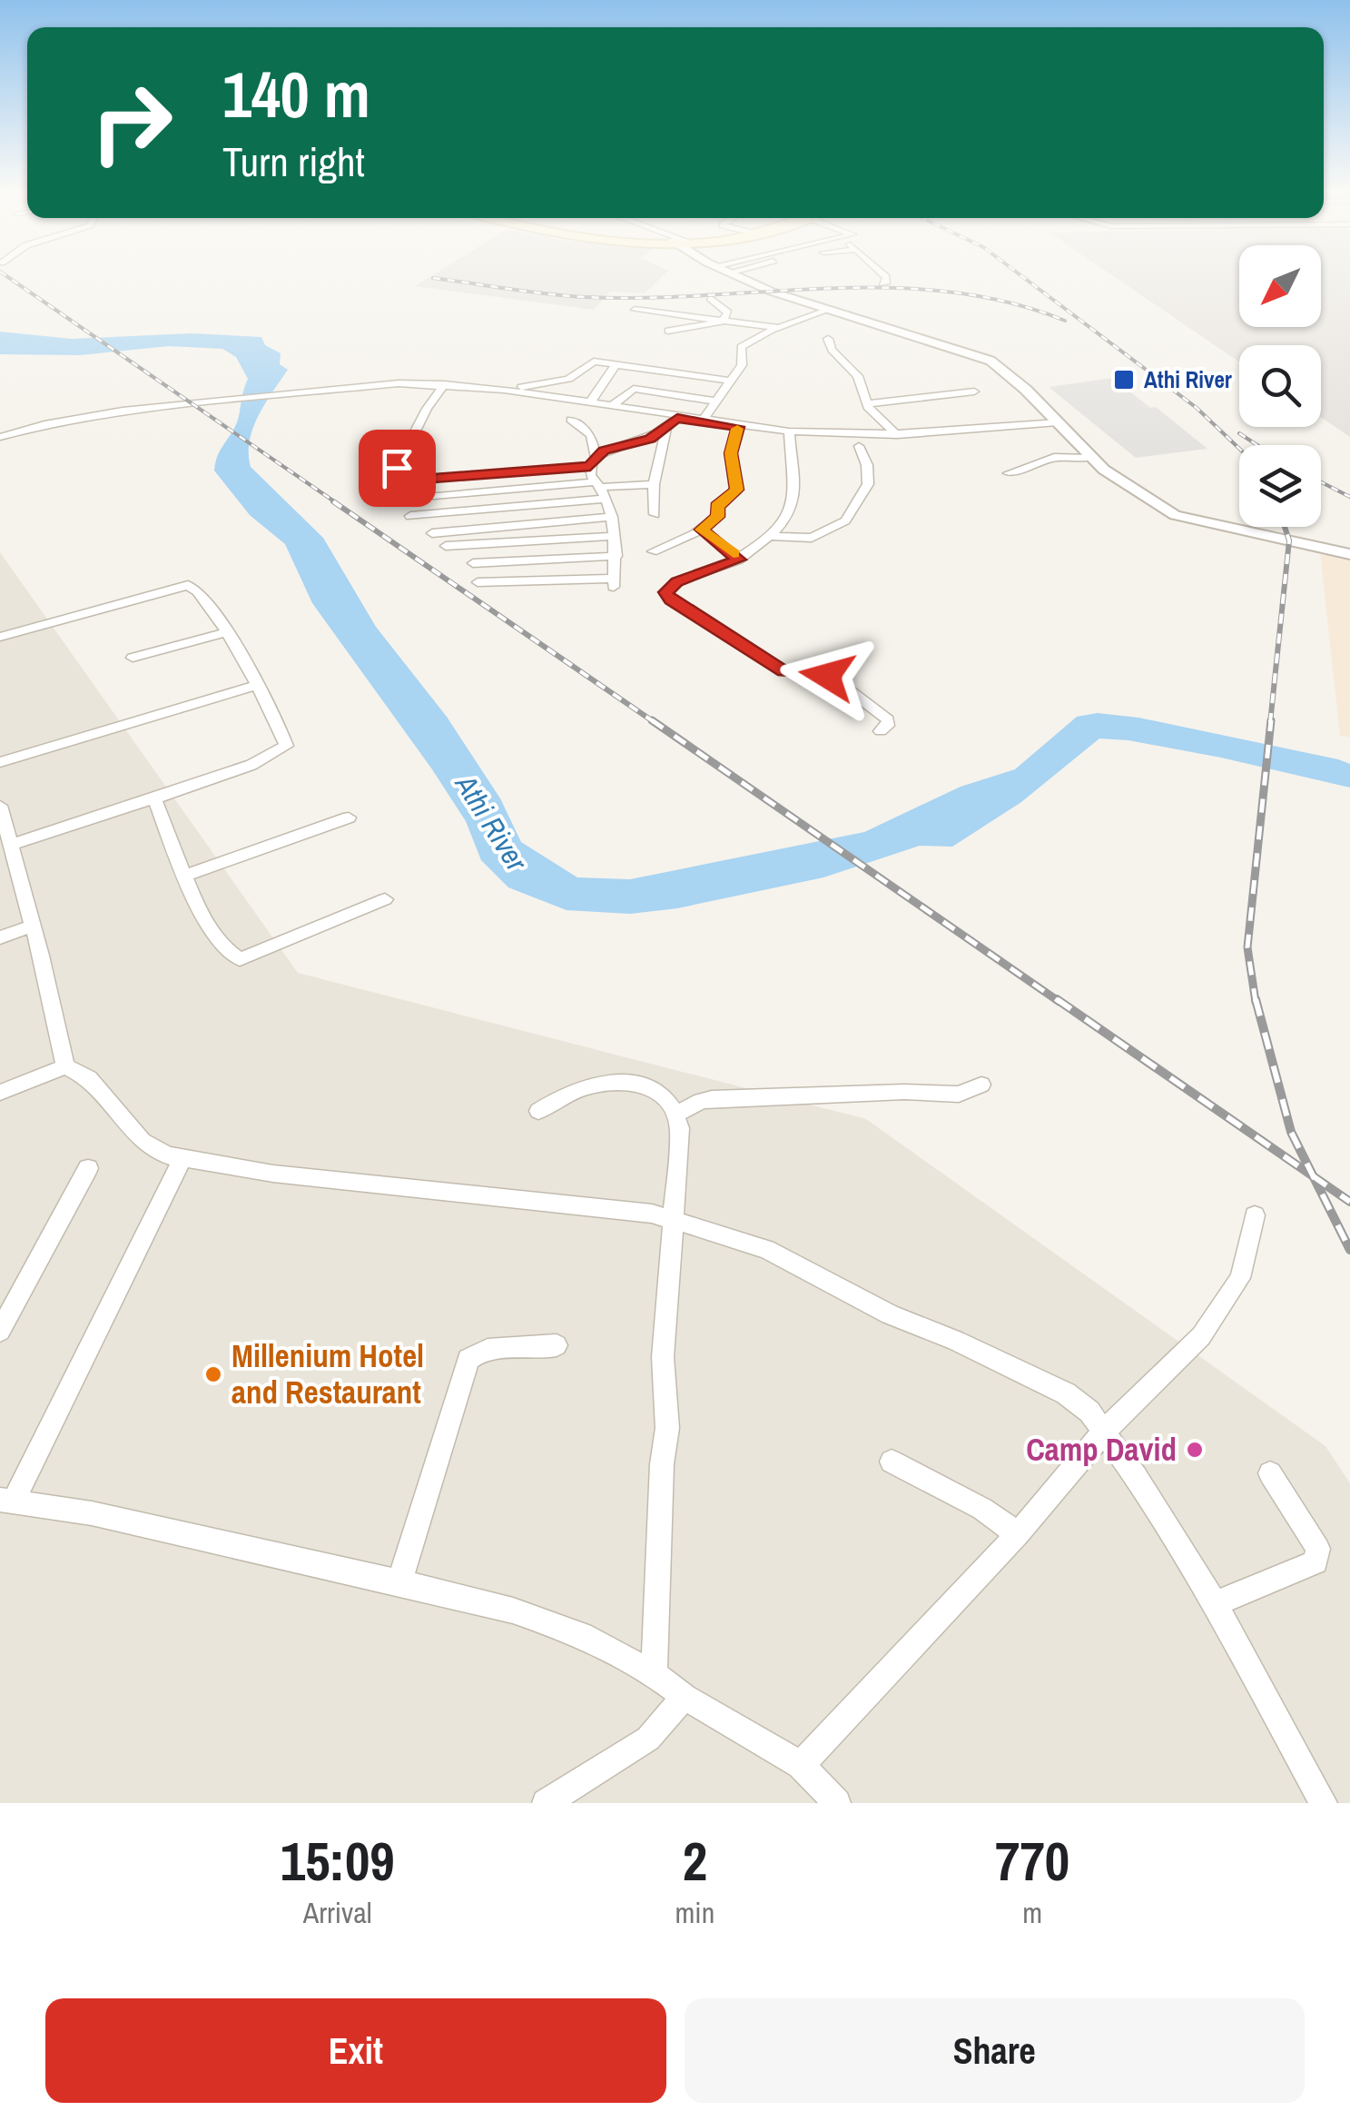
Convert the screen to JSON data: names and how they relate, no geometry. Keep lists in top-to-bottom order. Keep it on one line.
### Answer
{"water":["Athi River"],"places":{"transit":["Athi River"],"other":["Millenium Hotel and Restaurant","Camp David"]},"north":"bottom left","page":{"turn":["140 m","Turn right"],"eta":["15:09","Arrival","2","min","770","m"],"buttons":["Exit","Share"]}}
